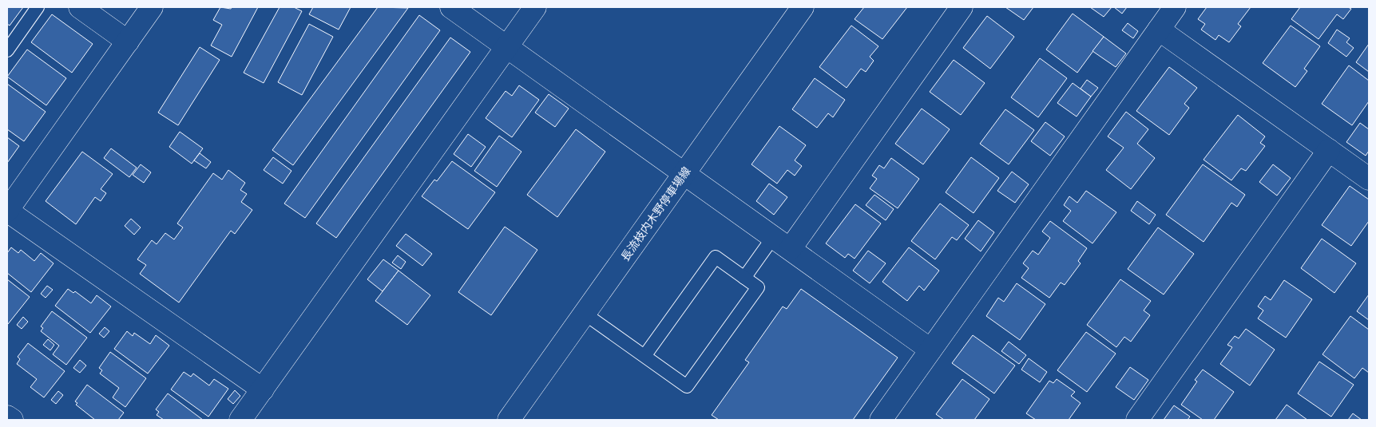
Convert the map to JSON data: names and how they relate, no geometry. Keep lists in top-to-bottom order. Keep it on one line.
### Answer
{"streets":{"street":["長流枝内木野停車場線"]}}
